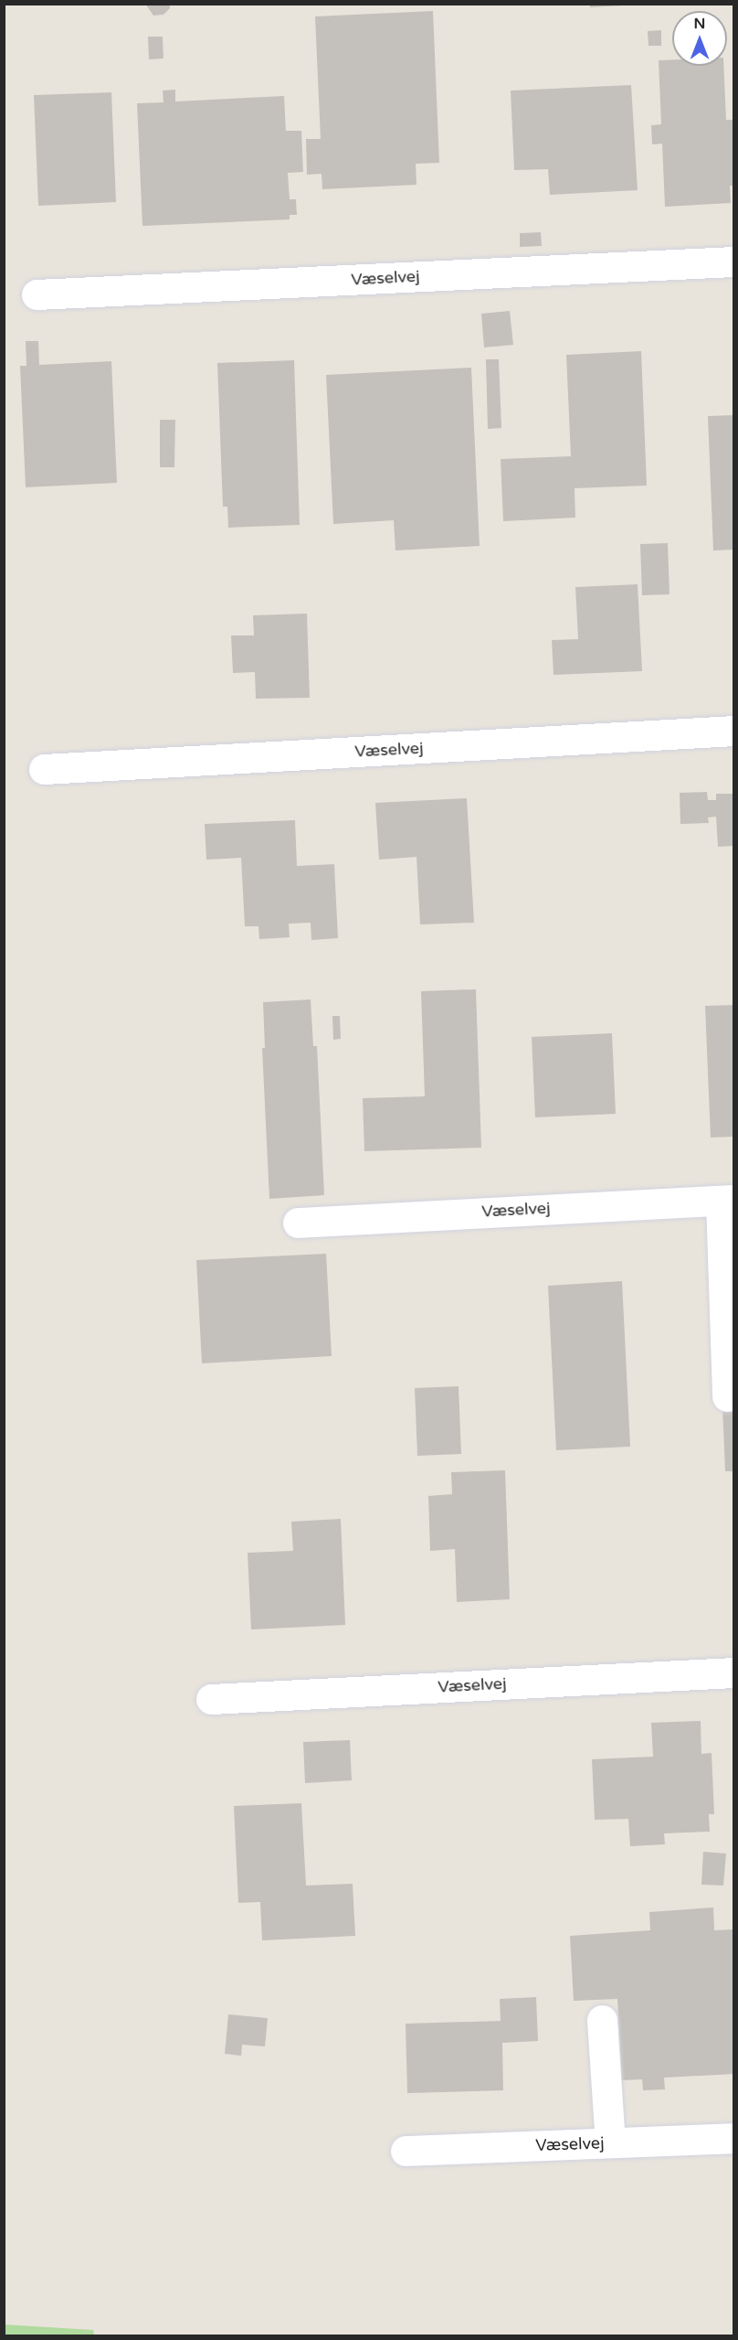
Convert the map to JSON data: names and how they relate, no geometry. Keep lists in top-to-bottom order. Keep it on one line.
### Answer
{"streets":{"street":["Væselvej"]},"north":"top"}
